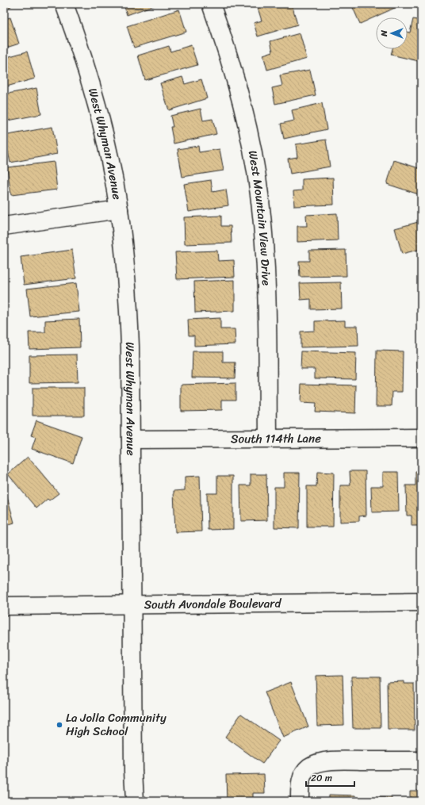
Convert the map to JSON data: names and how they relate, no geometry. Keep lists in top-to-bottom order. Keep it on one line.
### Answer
{"streets":{"street":["West Whyman Avenue","West Mountain View Drive","South 114th Lane","South Avondale Boulevard"]},"crossings":[["West Whyman Avenue","South 114th Lane"],["West Whyman Avenue","South Avondale Boulevard"],["West Mountain View Drive","South 114th Lane"]],"places":["La Jolla Community High School"],"scale_bar":"20 m","north":"left"}
